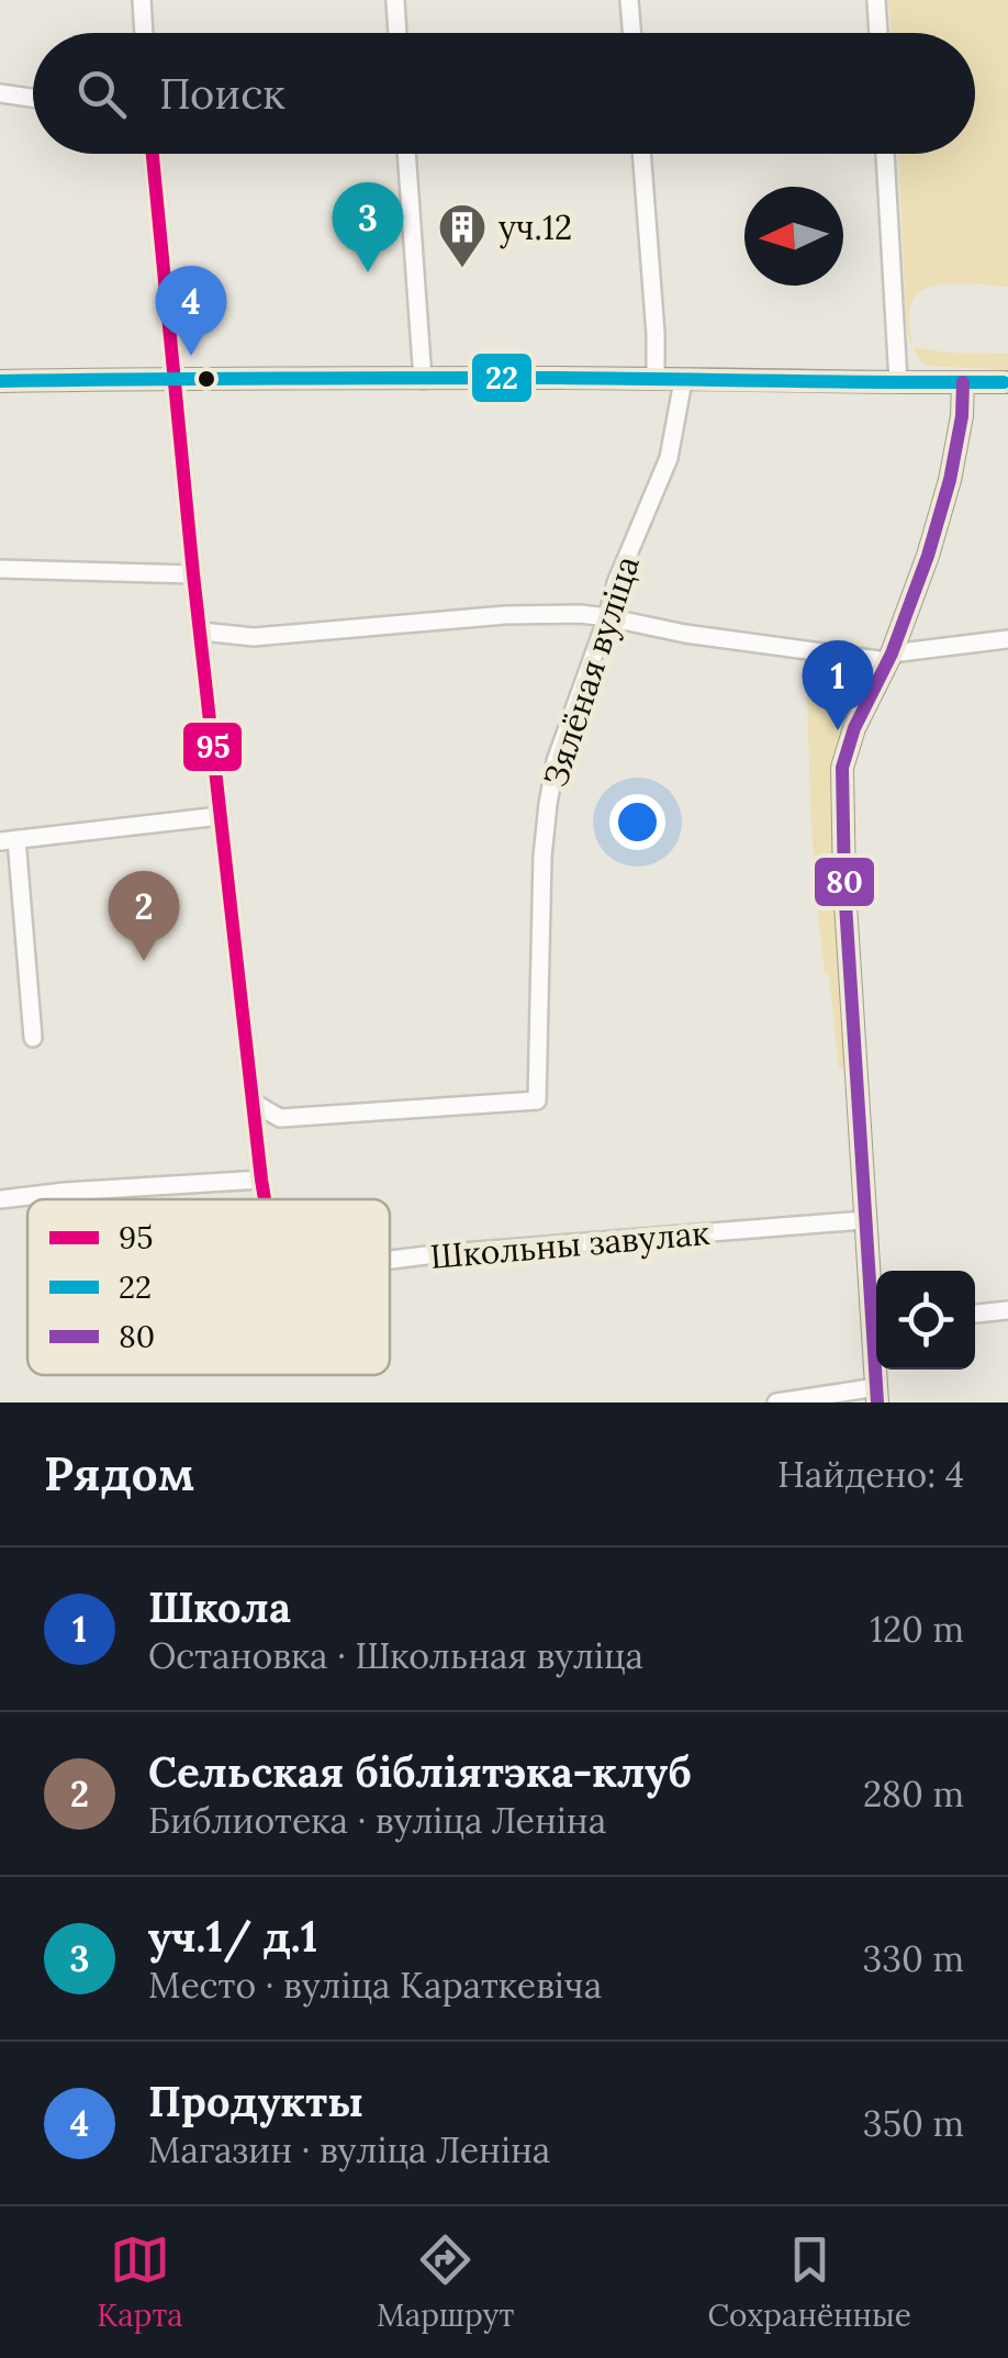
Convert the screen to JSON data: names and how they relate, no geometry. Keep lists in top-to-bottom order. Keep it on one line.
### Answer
{"streets":{"street":["Зялёная вуліца","Школьны завулак"]},"places":{"building":["уч.12"]},"lines":["transit line 95","transit line 22","transit line 80"],"legend":["95","22","80"],"north":"left","page":{"search":"Поиск","pins":["3","4","1","2"],"heading":["Рядом","Найдено: 4"],"list":[{"mark":"1","name":"Школа","note":"Остановка · Школьная вуліца","value":"120 m"},{"mark":"2","name":"Сельская бібліятэка-клуб","note":"Библиотека · вуліца Леніна","value":"280 m"},{"mark":"3","name":"уч.1/ д.1","note":"Место · вуліца Караткевіча","value":"330 m"},{"mark":"4","name":"Продукты","note":"Магазин · вуліца Леніна","value":"350 m"}],"nav":["Карта","Маршрут","Сохранённые"]}}
